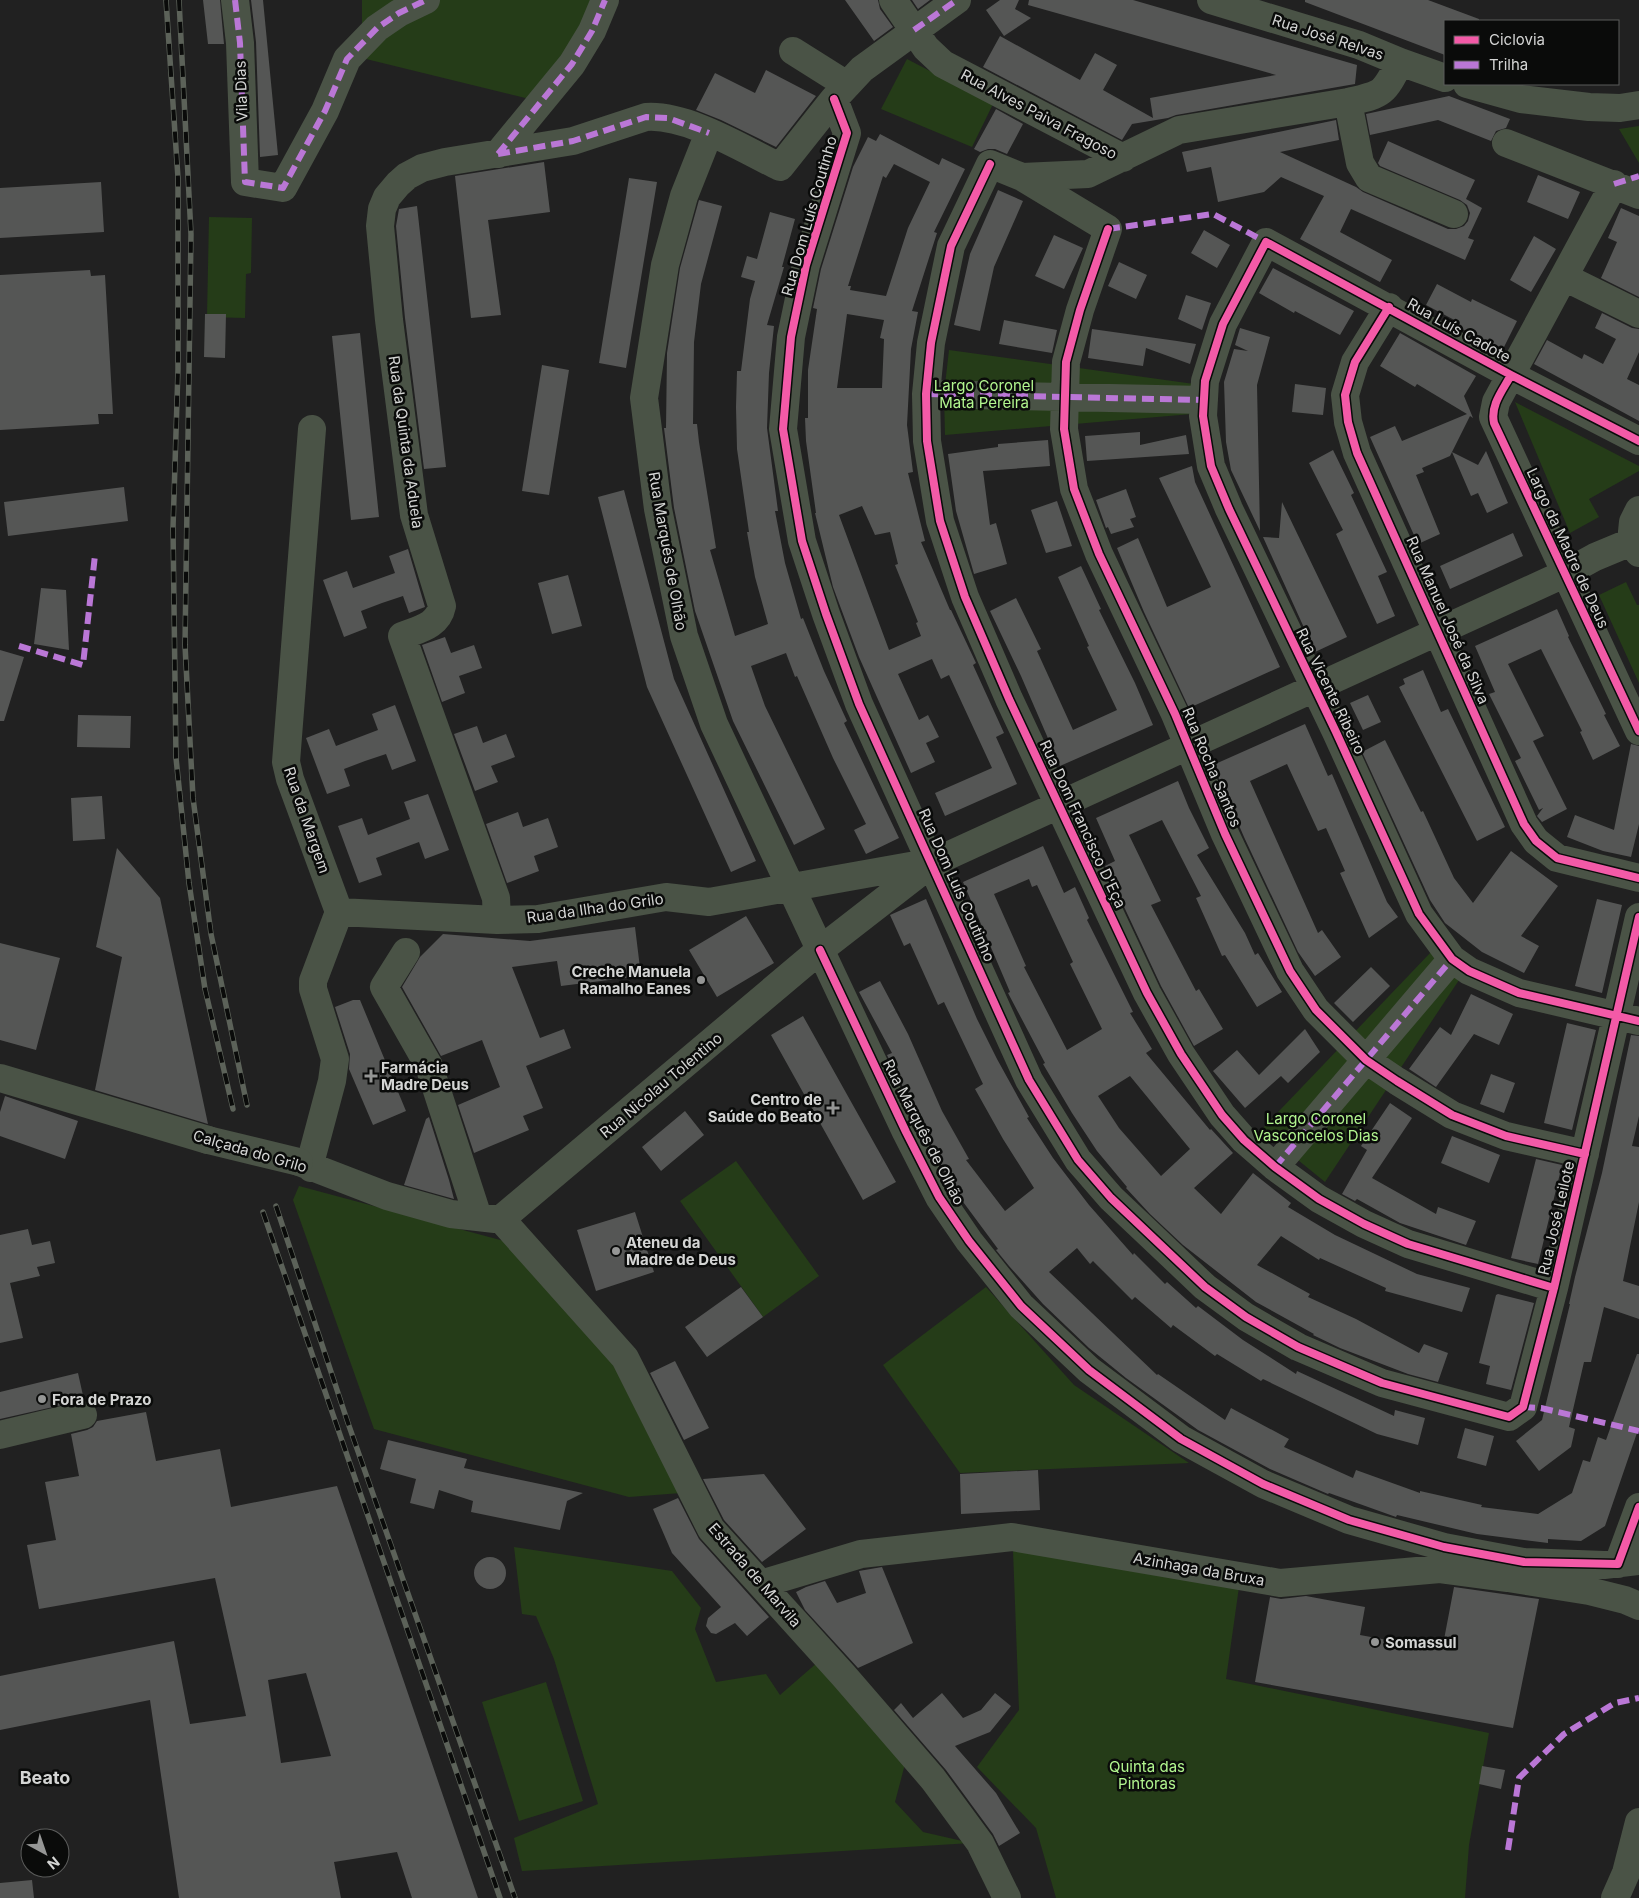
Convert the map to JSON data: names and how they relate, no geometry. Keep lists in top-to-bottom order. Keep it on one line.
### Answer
{"streets":{"street":["Rua José Relvas","Vila Dias","Rua Alves Paiva Fragoso","Rua Dom Luís Coutinho","Rua Luís Cadote","Rua da Quinta da Aduela","Largo da Madre de Deus","Rua Marquês de Olhão","Rua Manuel José da Silva","Rua Vicente Ribeiro","Rua Rocha Santos","Rua da Margem","Rua Dom Francisco D'Eça","Rua da Ilha do Grilo","Rua Nicolau Tolentino","Calçada do Grilo","Rua José Leilote","Azinhaga da Bruxa","Estrada de Marvila"]},"crossings":[["Rua José Relvas","Rua Alves Paiva Fragoso"],["Rua Dom Luís Coutinho","Rua da Ilha do Grilo"],["Rua Dom Luís Coutinho","Rua José Leilote"],["Rua Luís Cadote","Largo da Madre de Deus"],["Rua Luís Cadote","Rua Manuel José da Silva"],["Rua Luís Cadote","Rua Vicente Ribeiro"],["Rua da Quinta da Aduela","Rua da Ilha do Grilo"],["Rua Marquês de Olhão","Rua da Ilha do Grilo"],["Rua Marquês de Olhão","Rua Nicolau Tolentino"],["Rua Marquês de Olhão","Azinhaga da Bruxa"],["Rua Vicente Ribeiro","Rua José Leilote"],["Rua Rocha Santos","Rua Dom Francisco D'Eça"],["Rua Rocha Santos","Rua José Leilote"],["Rua da Margem","Rua da Ilha do Grilo"],["Rua Dom Francisco D'Eça","Rua José Leilote"],["Rua Nicolau Tolentino","Calçada do Grilo"],["Rua Nicolau Tolentino","Estrada de Marvila"],["Calçada do Grilo","Estrada de Marvila"],["Azinhaga da Bruxa","Estrada de Marvila"]],"districts":["Beato"],"parks":["Largo Coronel Mata Pereira","Largo Coronel Vasconcelos Dias","Quinta das Pintoras"],"places":{"other":["Creche Manuela Ramalho Eanes","Ateneu da Madre de Deus","Fora de Prazo","Somassul"],"health":["Farmácia Madre Deus","Centro de Saúde do Beato"]},"legend":["Ciclovia","Trilha"],"north":"bottom right"}
